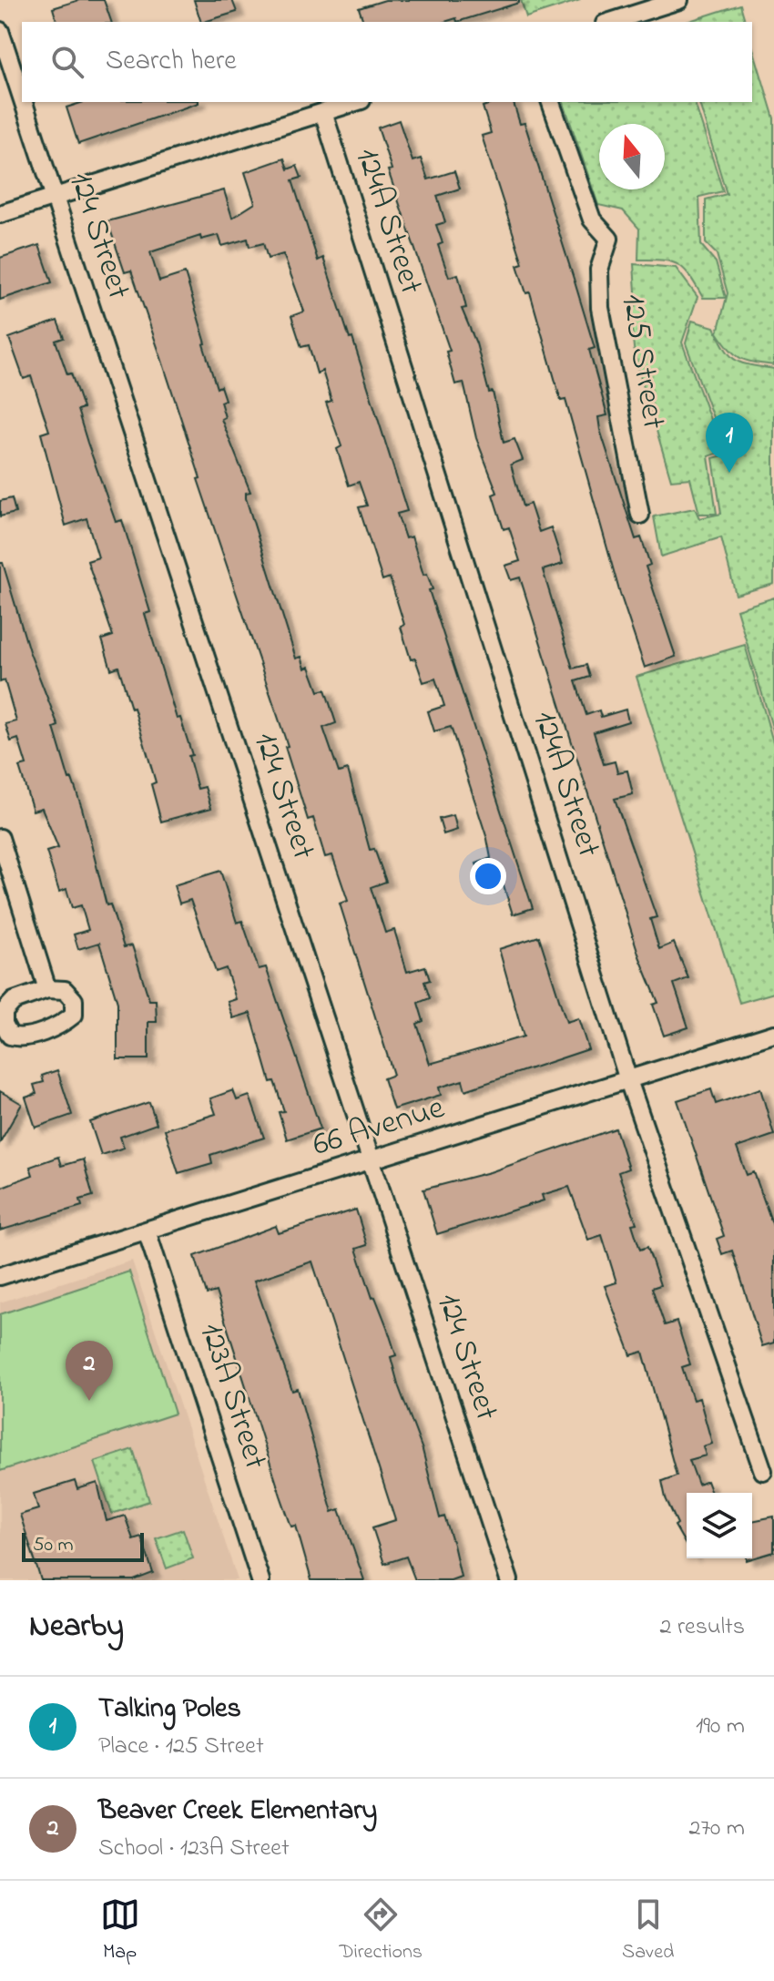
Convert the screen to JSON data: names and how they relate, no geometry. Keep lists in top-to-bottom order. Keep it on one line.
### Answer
{"streets":{"street":["124A Street","124 Street","125 Street","66 Avenue","123A Street"]},"crossings":[["124A Street","66 Avenue"],["124 Street","66 Avenue"],["66 Avenue","123A Street"]],"scale_bar":"50 m","north":"top","page":{"search":"Search here","pins":["1","2"],"scale":"50 m","heading":["Nearby","2 results"],"list":[{"mark":"1","name":"Talking Poles","note":"Place · 125 Street","value":"190 m"},{"mark":"2","name":"Beaver Creek Elementary","note":"School · 123A Street","value":"270 m"}],"nav":["Map","Directions","Saved"]}}
